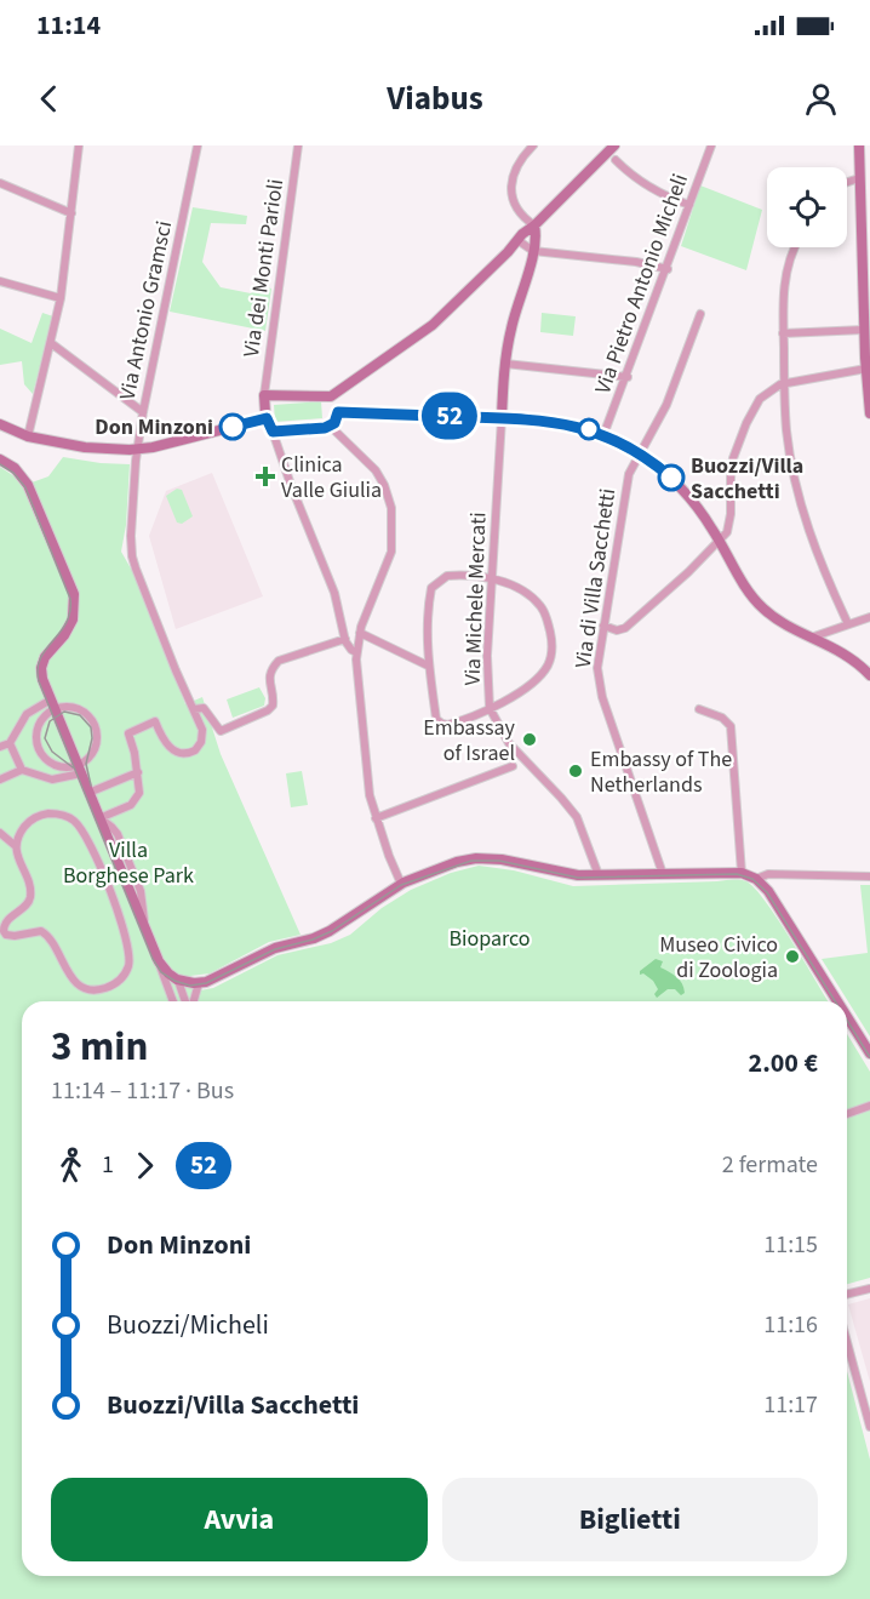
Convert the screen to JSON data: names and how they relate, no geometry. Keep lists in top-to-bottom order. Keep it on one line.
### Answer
{"streets":{"street":["Via dei Monti Parioli","Via Pietro Antonio Micheli","Via Antonio Gramsci","Via di Villa Sacchetti","Via Michele Mercati"]},"parks":["Villa Borghese Park","Bioparco"],"places":{"other":["Don Minzoni","Buozzi/Villa Sacchetti","Embassay of Israel","Embassy of The Netherlands","Museo Civico di Zoologia"],"health":["Clinica Valle Giulia"]},"lines":["bus line 52"],"page":{"status":"11:14","header":"Viabus","on_map":"52","heading":["3 min","11:14 – 11:17 · Bus","2.00 €"],"legs":["1","52","2 fermate"],"list":[{"name":"Don Minzoni","value":"11:15"},{"name":"Buozzi/Micheli","value":"11:16"},{"name":"Buozzi/Villa Sacchetti","value":"11:17"}],"buttons":["Avvia","Biglietti"]}}
